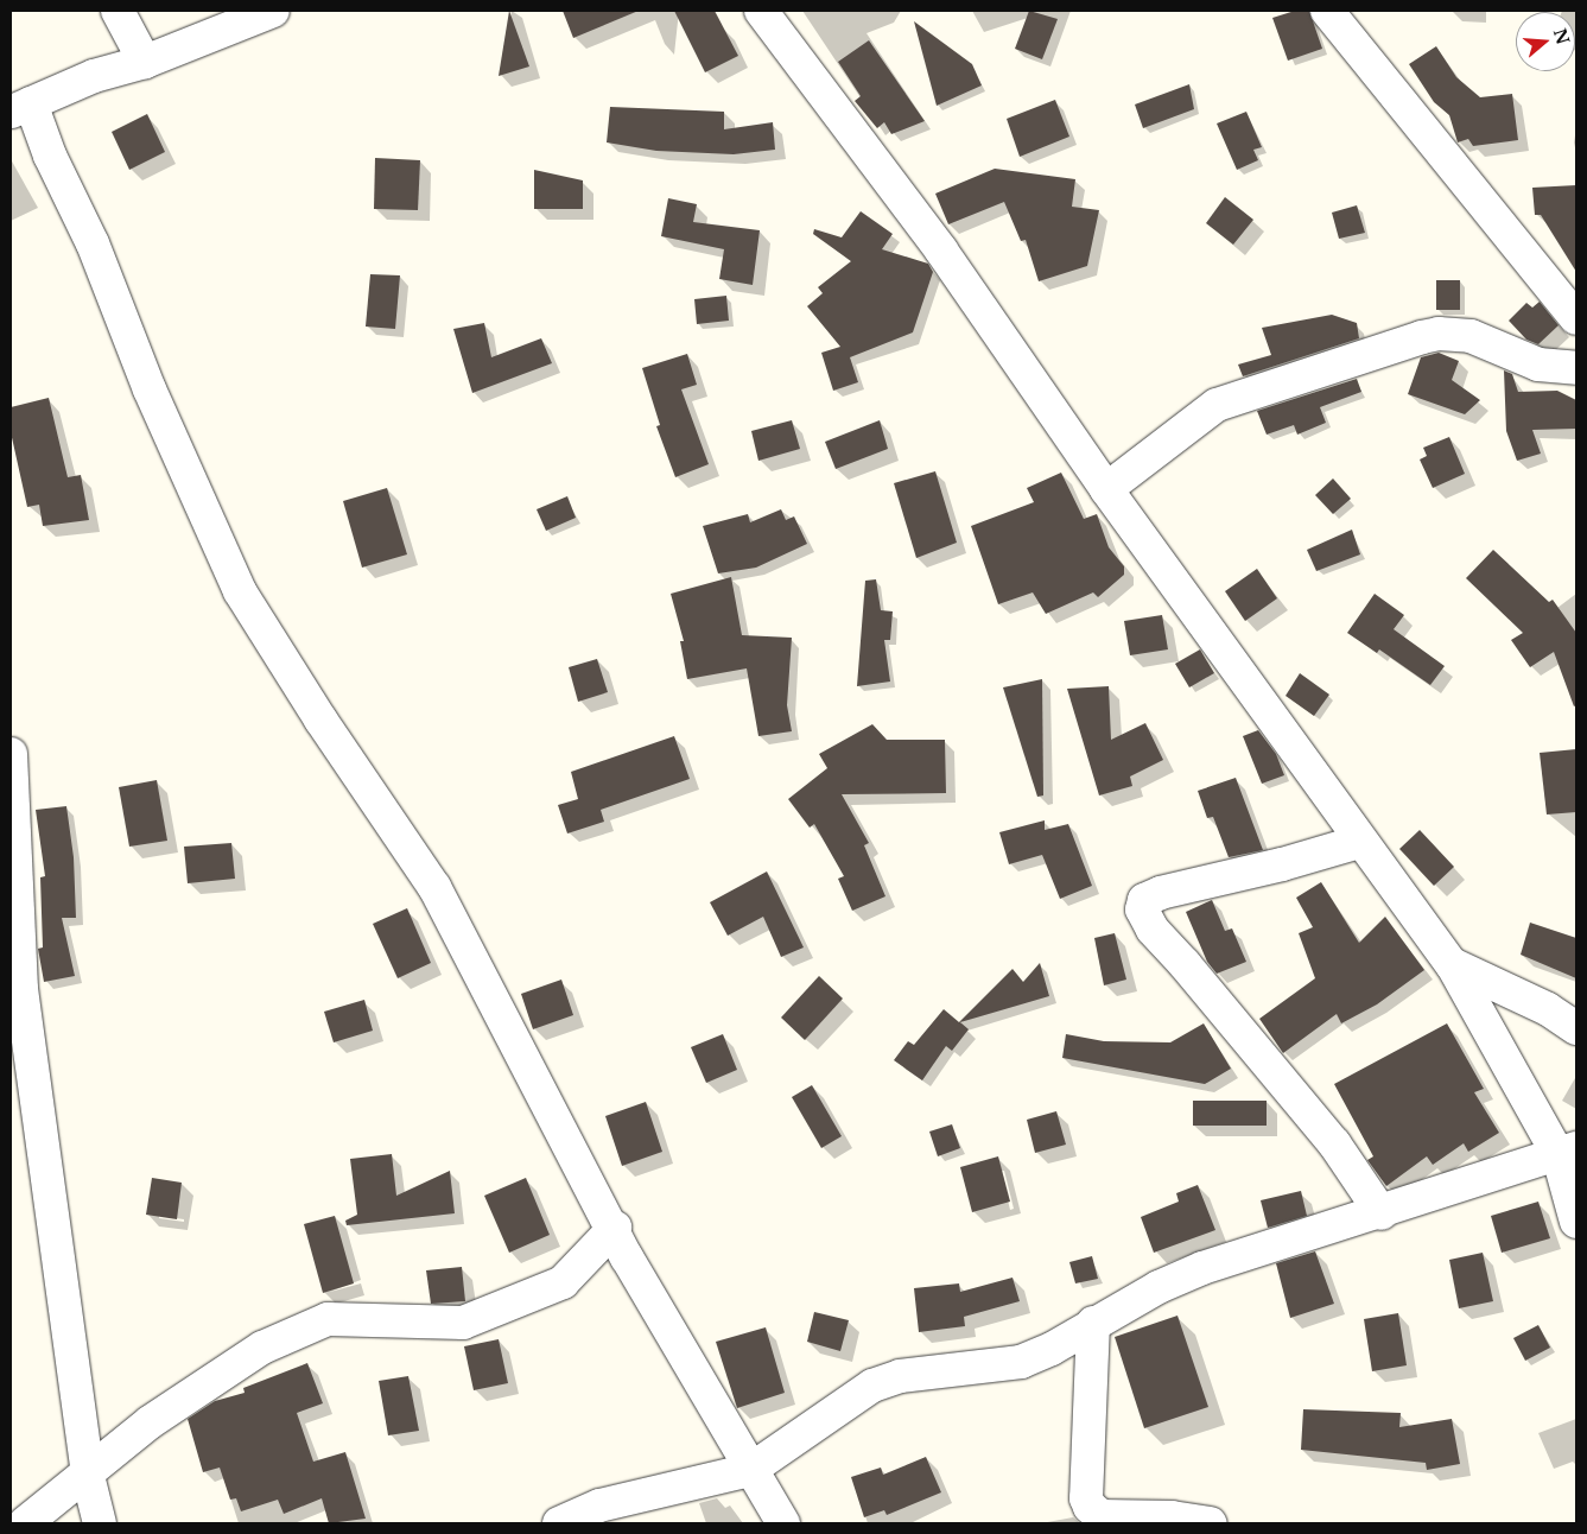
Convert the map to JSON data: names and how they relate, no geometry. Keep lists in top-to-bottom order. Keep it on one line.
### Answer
{"north":"right"}
